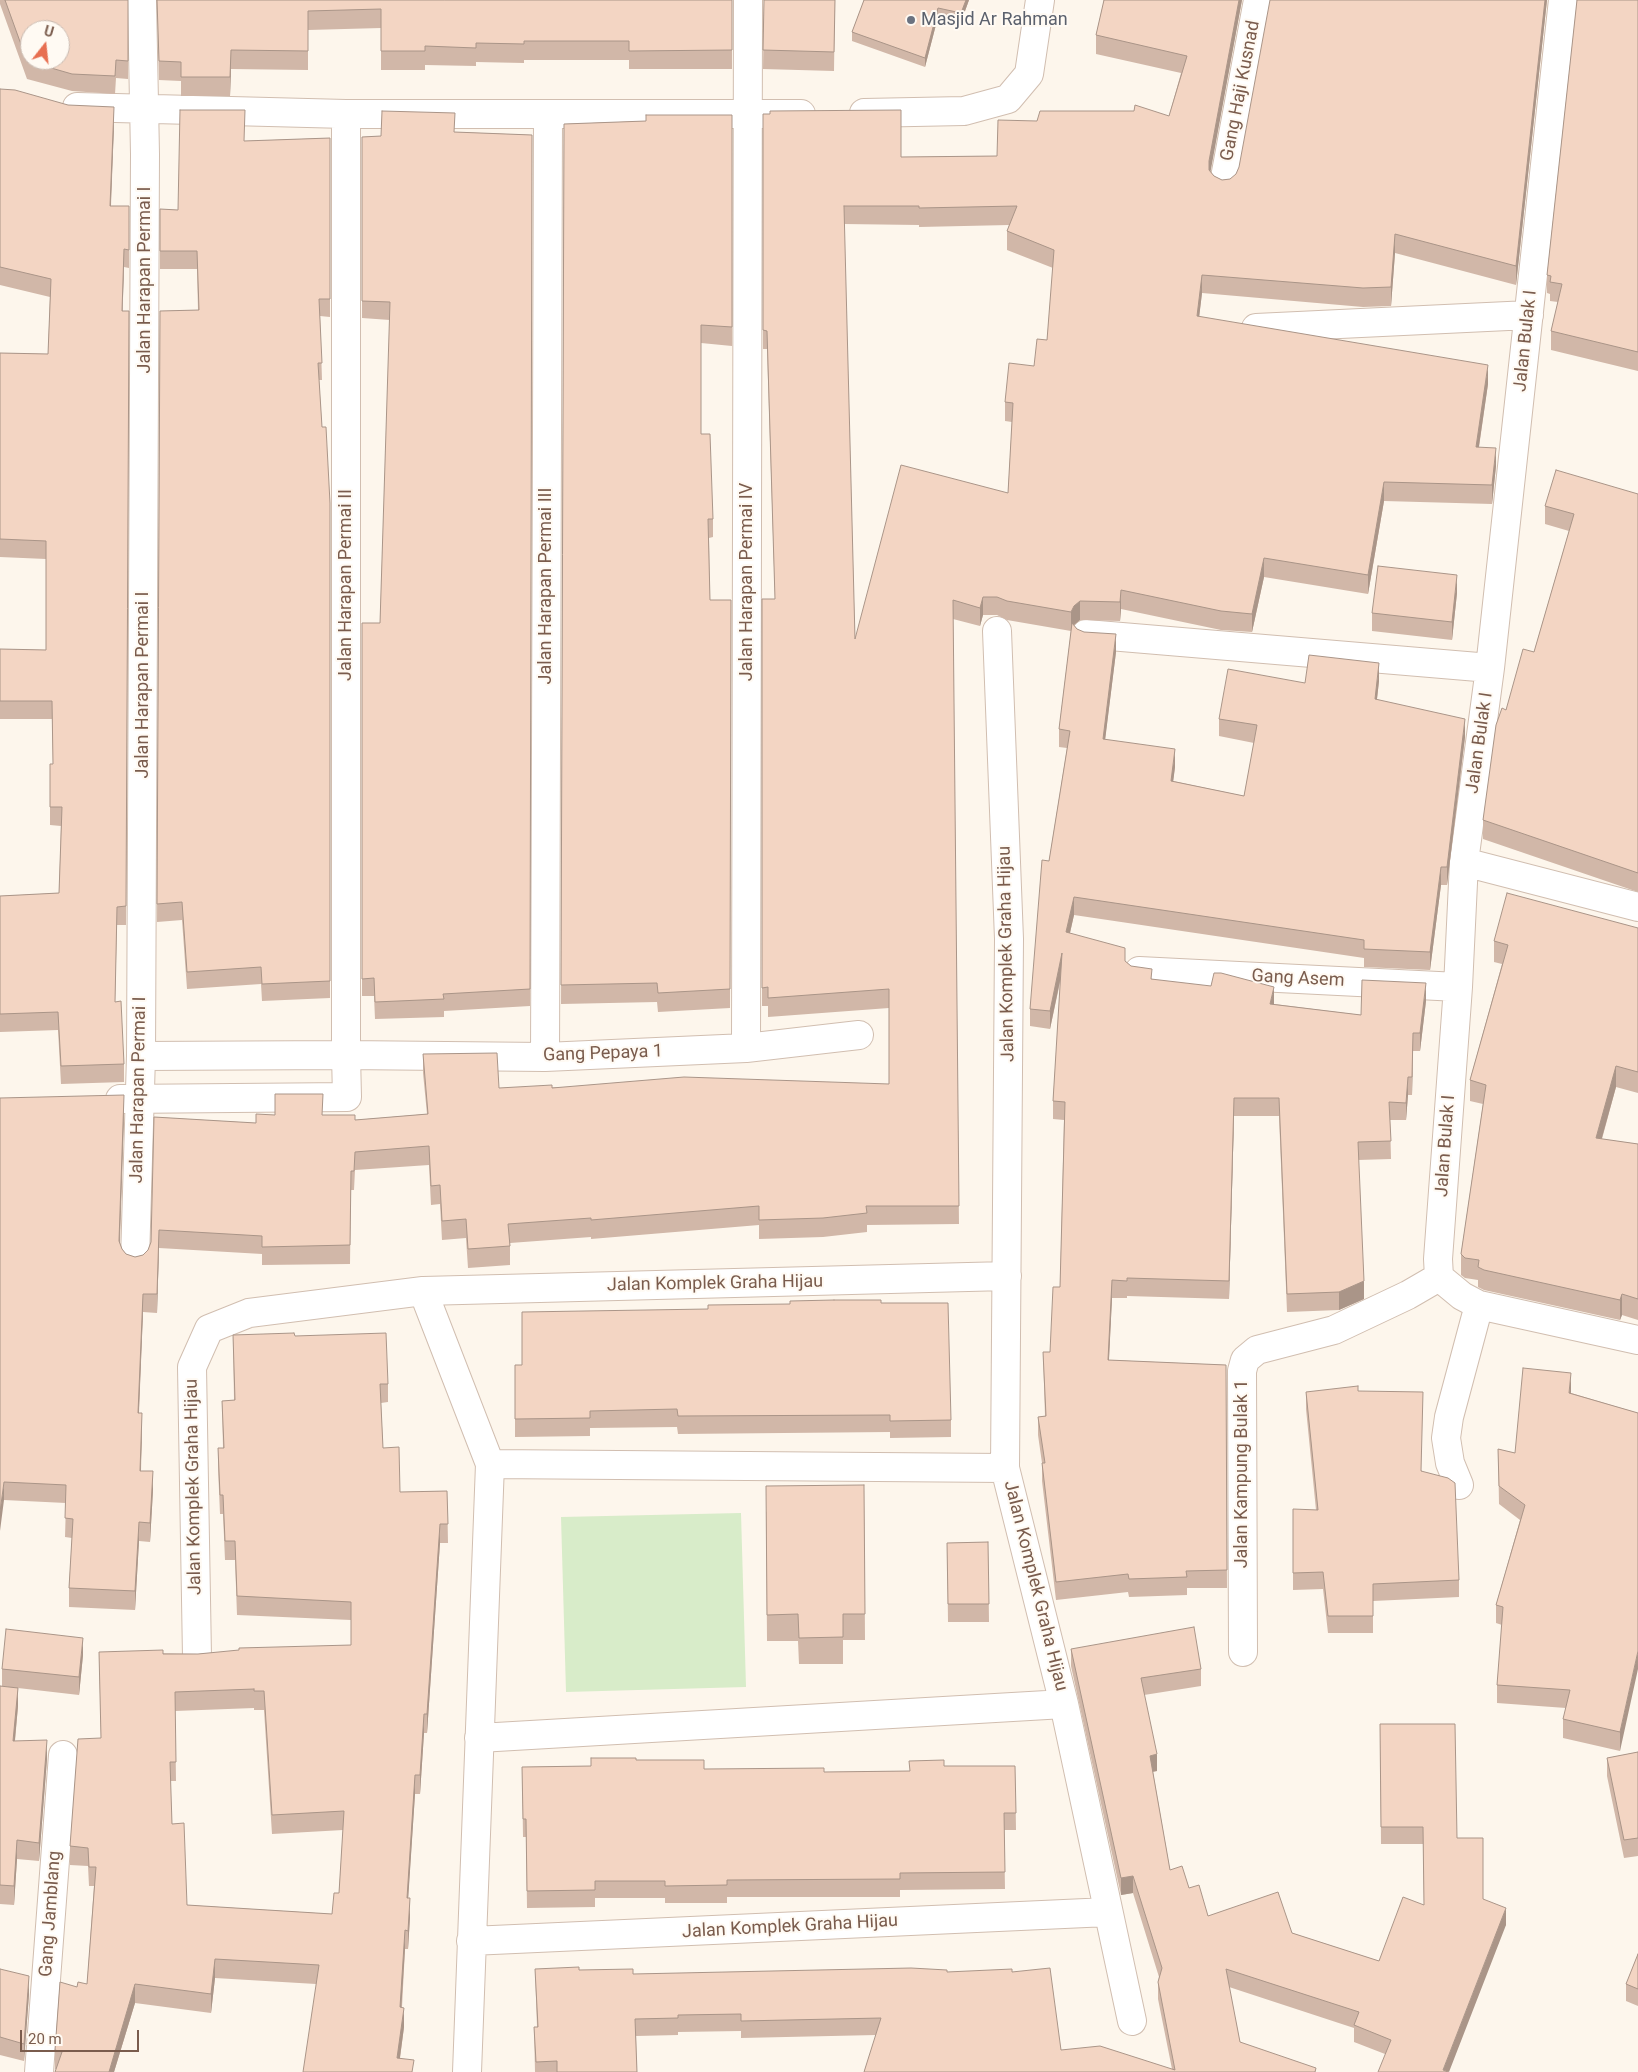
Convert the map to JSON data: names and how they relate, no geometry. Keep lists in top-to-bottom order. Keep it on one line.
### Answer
{"streets":{"street":["Gang Haji Kusnad","Jalan Harapan Permai I","Jalan Bulak I","Jalan Harapan Permai IV","Jalan Harapan Permai II","Jalan Harapan Permai III","Jalan Komplek Graha Hijau","Gang Asem","Gang Pepaya 1","Jalan Kampung Bulak 1","Gang Jamblang"]},"crossings":[["Jalan Harapan Permai I","Gang Pepaya 1"],["Jalan Bulak I","Gang Asem"],["Jalan Bulak I","Jalan Kampung Bulak 1"],["Jalan Harapan Permai IV","Gang Pepaya 1"],["Jalan Harapan Permai II","Gang Pepaya 1"],["Jalan Harapan Permai III","Gang Pepaya 1"]],"places":["Masjid Ar Rahman"],"scale_bar":"20 m","north":"top"}
